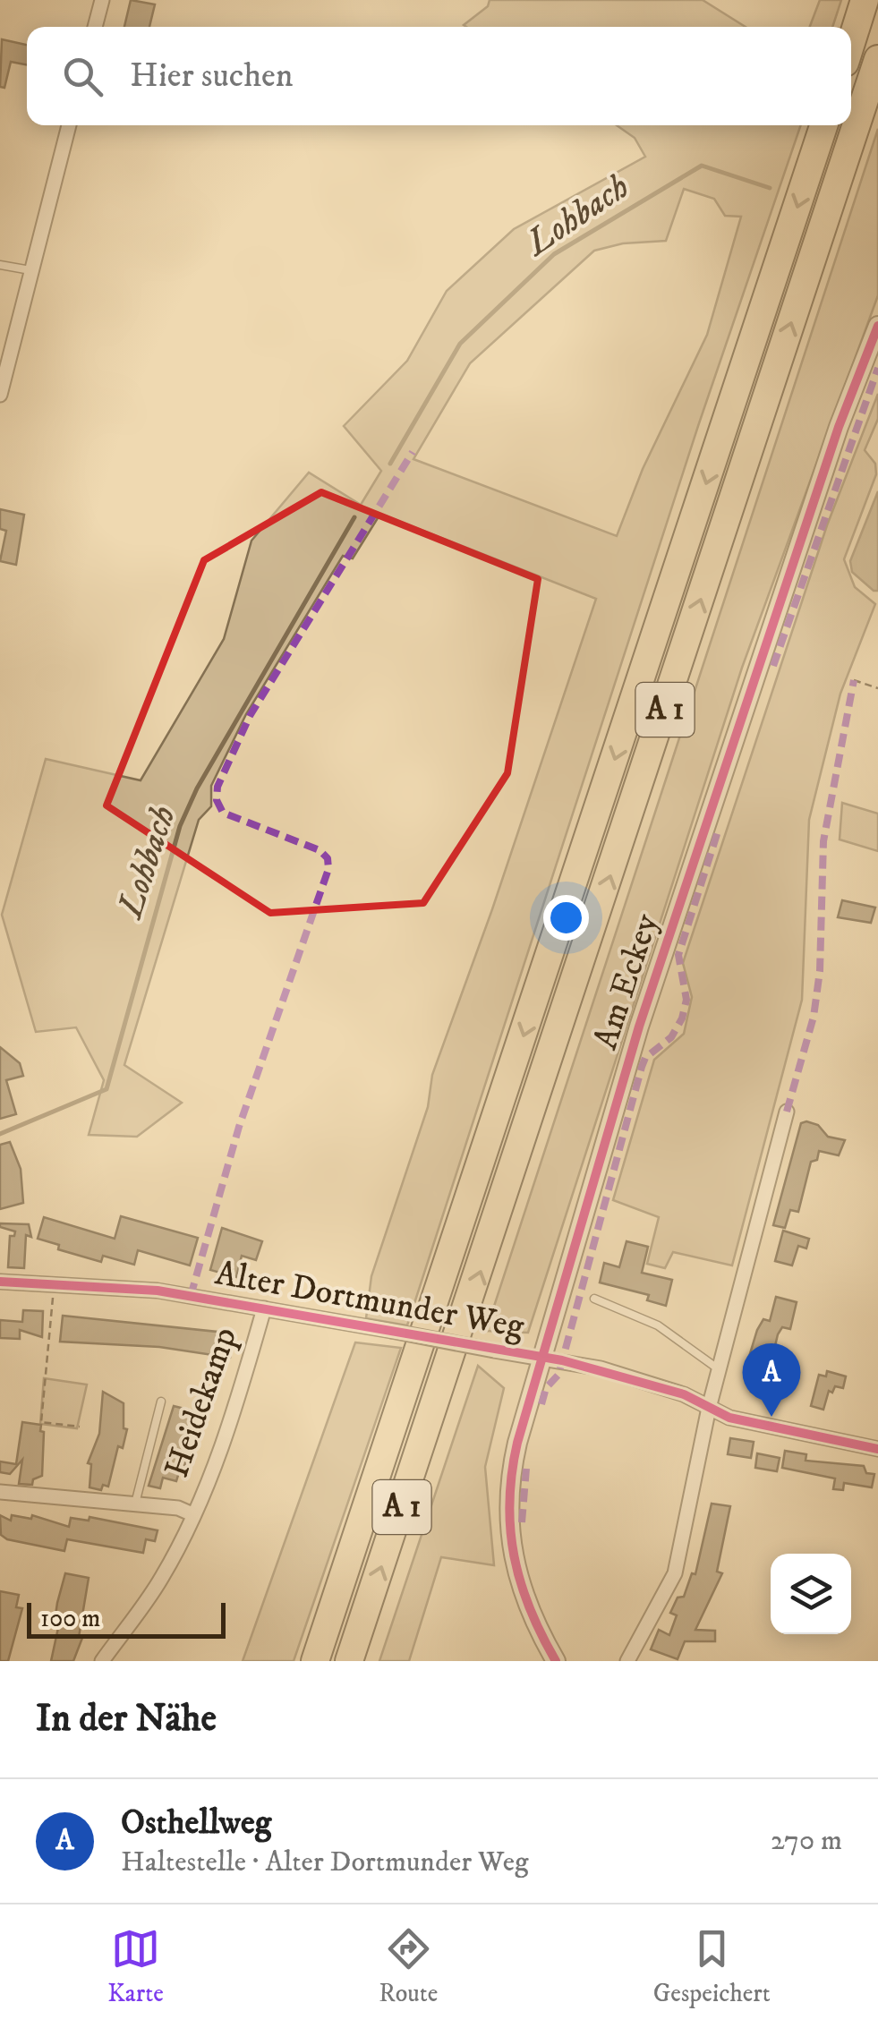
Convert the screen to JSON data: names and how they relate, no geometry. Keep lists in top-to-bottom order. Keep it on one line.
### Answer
{"streets":{"highway":["A 1"],"street":["Am Eckey","Alter Dortmunder Weg","Heidekamp"]},"crossings":[["Am Eckey","Alter Dortmunder Weg"],["Alter Dortmunder Weg","Heidekamp"]],"water":["Lohbach"],"scale_bar":"100 m","page":{"search":"Hier suchen","pins":"A","scale":"100 m","heading":"In der Nähe","list":[{"mark":"A","name":"Osthellweg","note":"Haltestelle · Alter Dortmunder Weg","value":"270 m"}],"nav":["Karte","Route","Gespeichert"]}}
